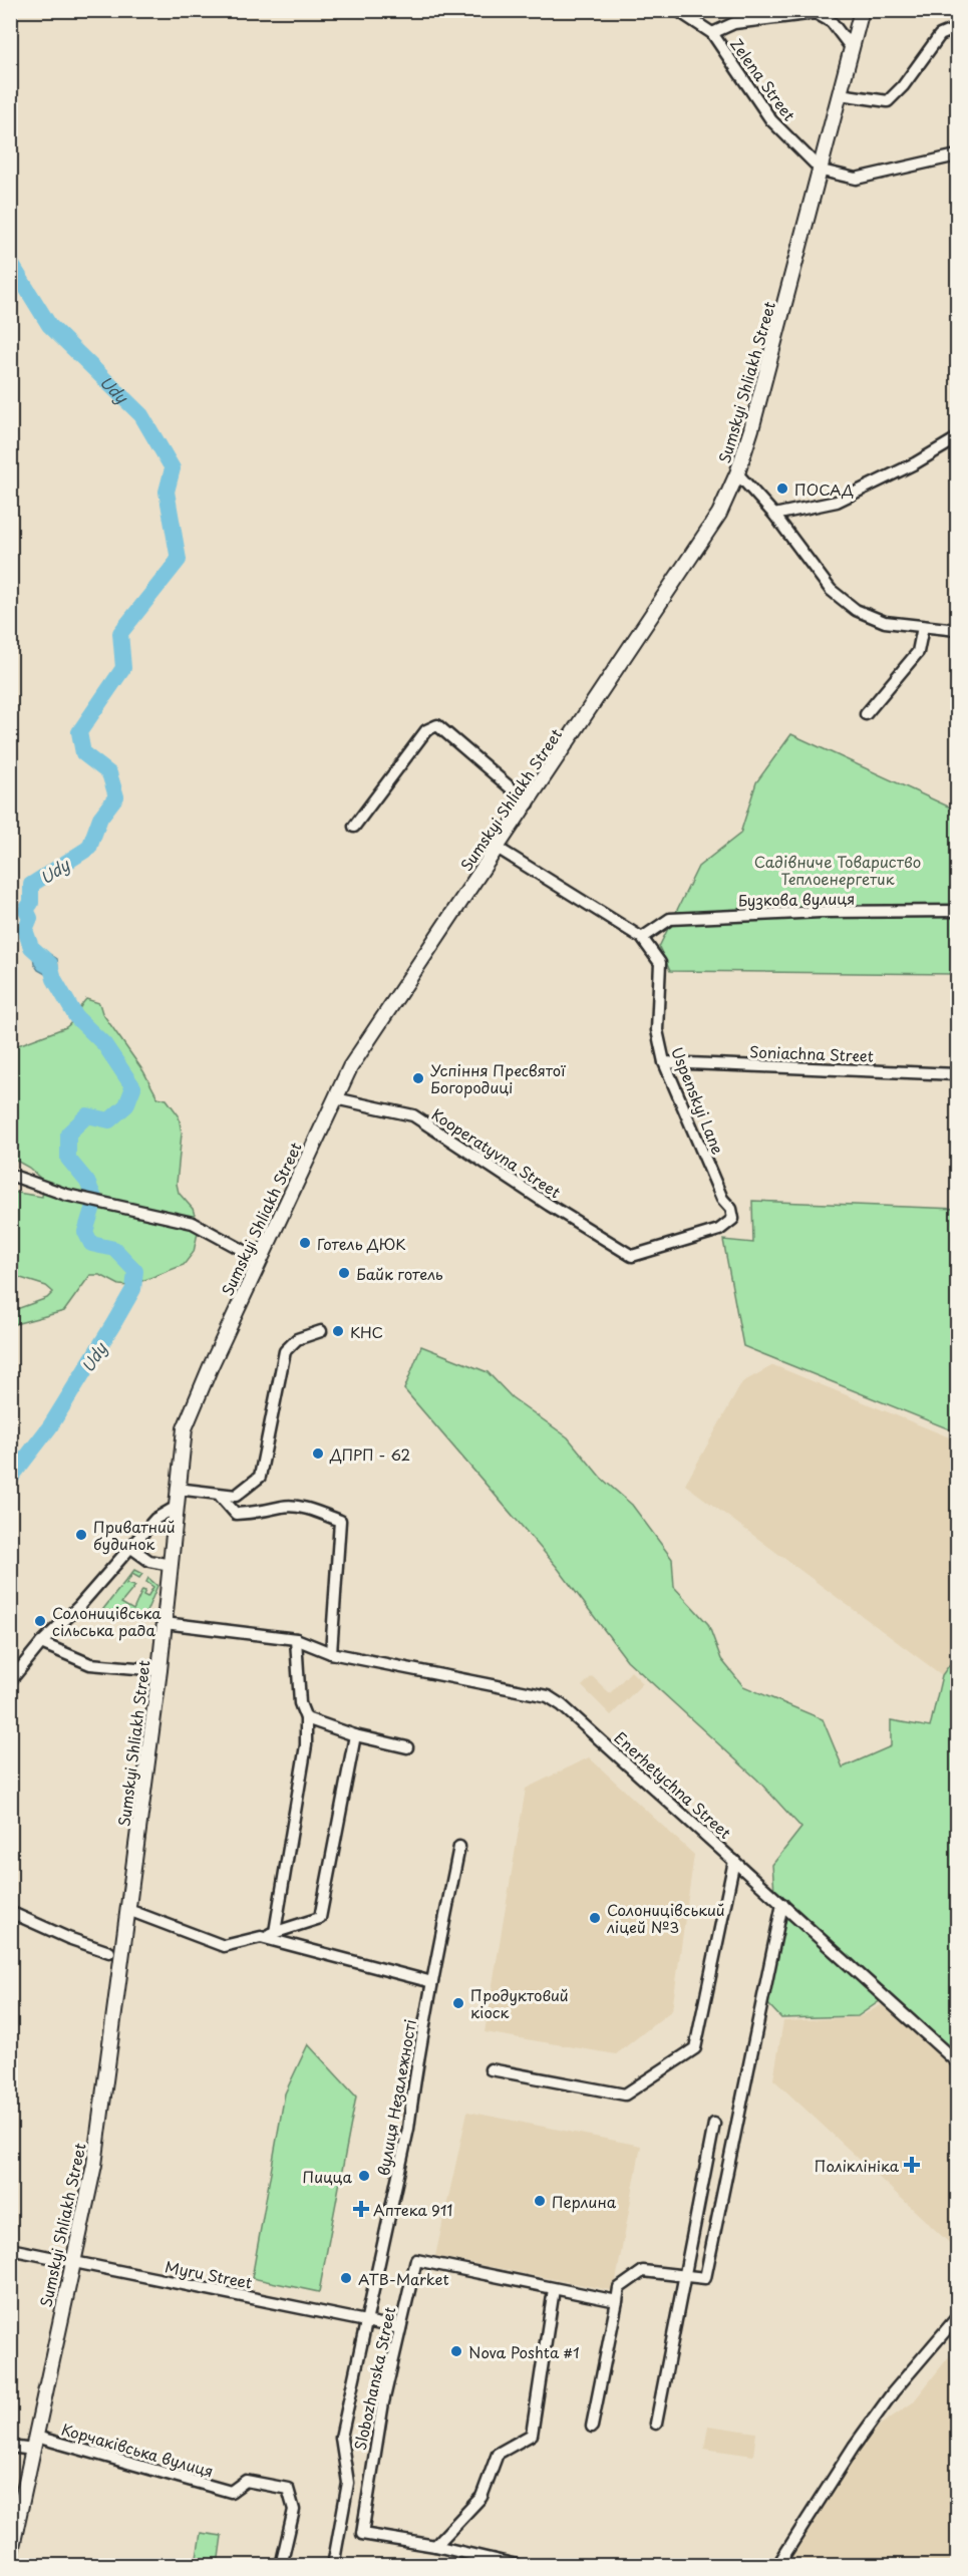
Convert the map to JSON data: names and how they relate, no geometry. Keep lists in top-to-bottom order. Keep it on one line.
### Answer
{"streets":{"main road":["Sumskyi Shliakh Street"],"street":["Zelena Street","Бузкова вулиця","Soniachna Street","Uspenskyi Lane","Kooperatyvna Street","Enerhetychna Street","вулиця Незалежності","Myru Street","Slobozhanska Street","Корчаківська вулиця"]},"crossings":[["Zelena Street","Sumskyi Shliakh Street"],["Sumskyi Shliakh Street","Kooperatyvna Street"],["Sumskyi Shliakh Street","Enerhetychna Street"],["Sumskyi Shliakh Street","Myru Street"],["Sumskyi Shliakh Street","Корчаківська вулиця"],["Бузкова вулиця","Uspenskyi Lane"],["Soniachna Street","Uspenskyi Lane"],["Uspenskyi Lane","Kooperatyvna Street"],["вулиця Незалежності","Myru Street"],["Myru Street","Slobozhanska Street"]],"water":["Udy"],"parks":["Садівниче Товариство Теплоенергетик"],"places":{"other":["ПОСАД","Успіння Пресвятої Богородиці","Готель ДЮК","Байк готель","КНС","ДПРП - 62","Приватний будинок","Солоницівська сільська рада","Солоницівський ліцей №3","Продуктовий кіоск","Пицца","Перлина","ATB-Market","Nova Poshta #1"],"health":["Поліклініка","Аптека 911"]}}
